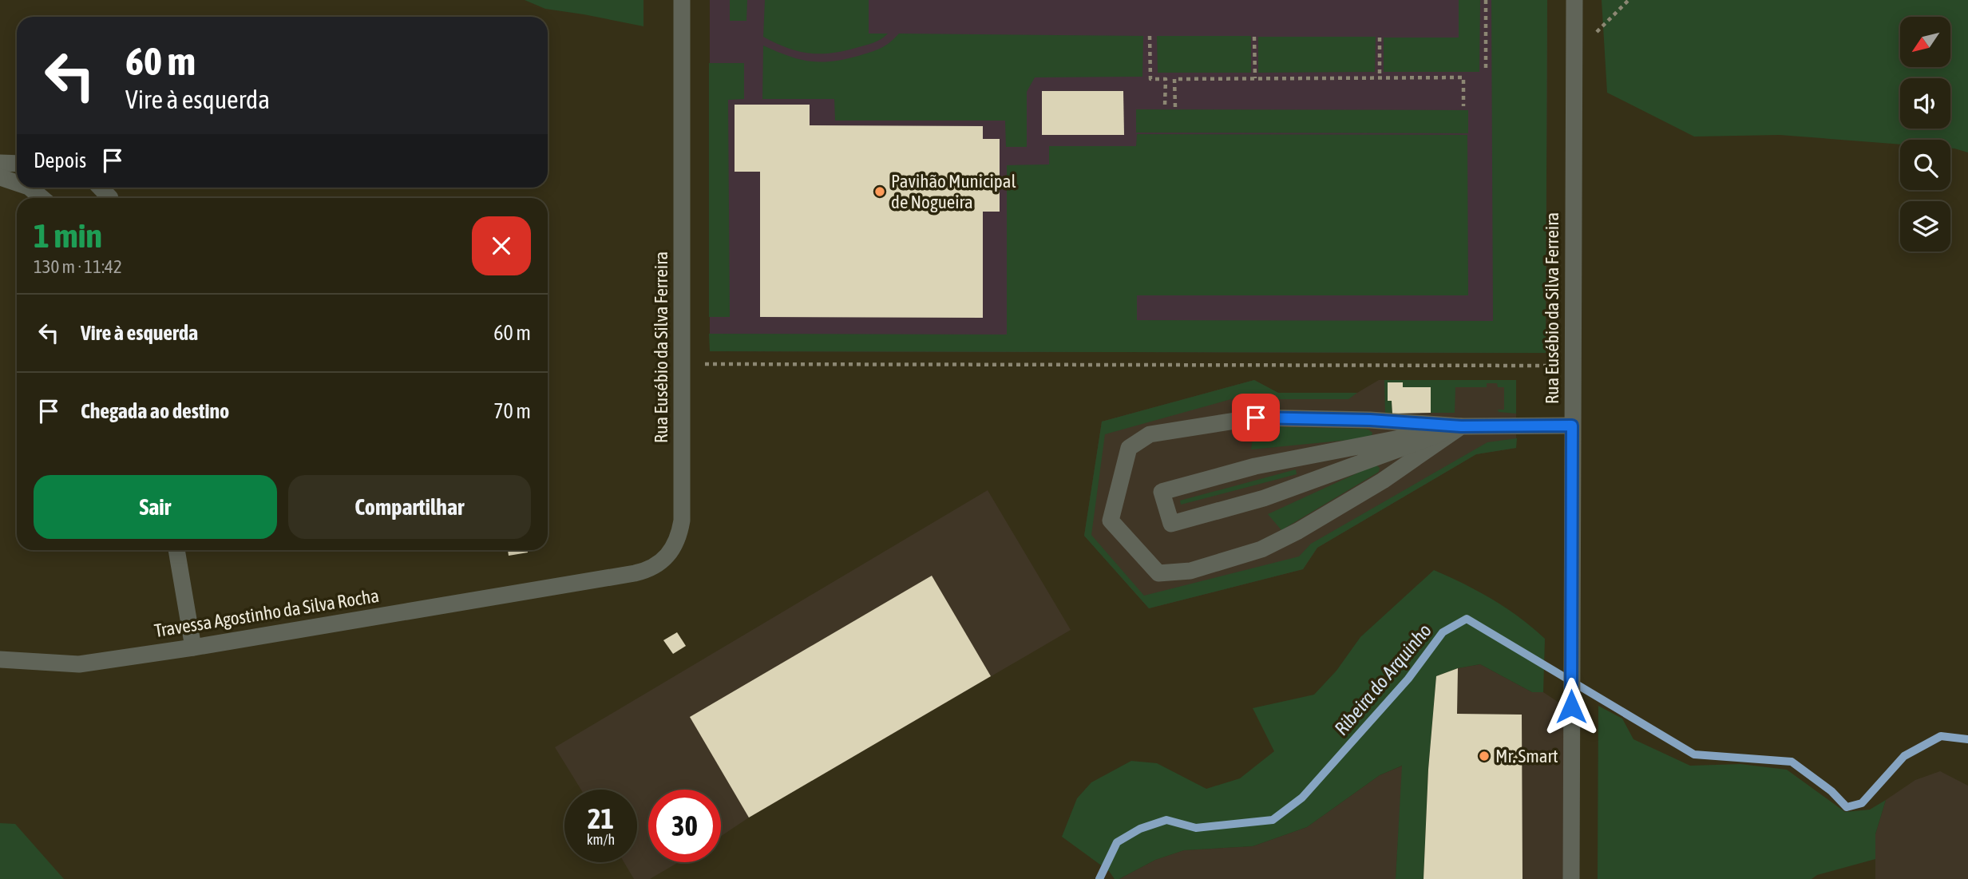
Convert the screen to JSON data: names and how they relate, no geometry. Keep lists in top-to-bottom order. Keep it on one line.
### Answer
{"streets":{"street":["Rua Eusébio da Silva Ferreira","Travessa Agostinho da Silva Rocha"]},"crossings":[["Rua Eusébio da Silva Ferreira","Travessa Agostinho da Silva Rocha"]],"water":["Ribeira do Arquinho"],"places":["Pavihão Municipal de Nogueira","Mr. Smart"],"north":"bottom left","page":{"turn":["60 m","Vire à esquerda"],"then":"Depois","heading":["1 min","130 m · 11:42"],"list":[{"name":"Vire à esquerda","value":"60 m"},{"name":"Chegada ao destino","value":"70 m"}],"buttons":["Sair","Compartilhar"],"speed":"21 km/h","limit":"30"}}
